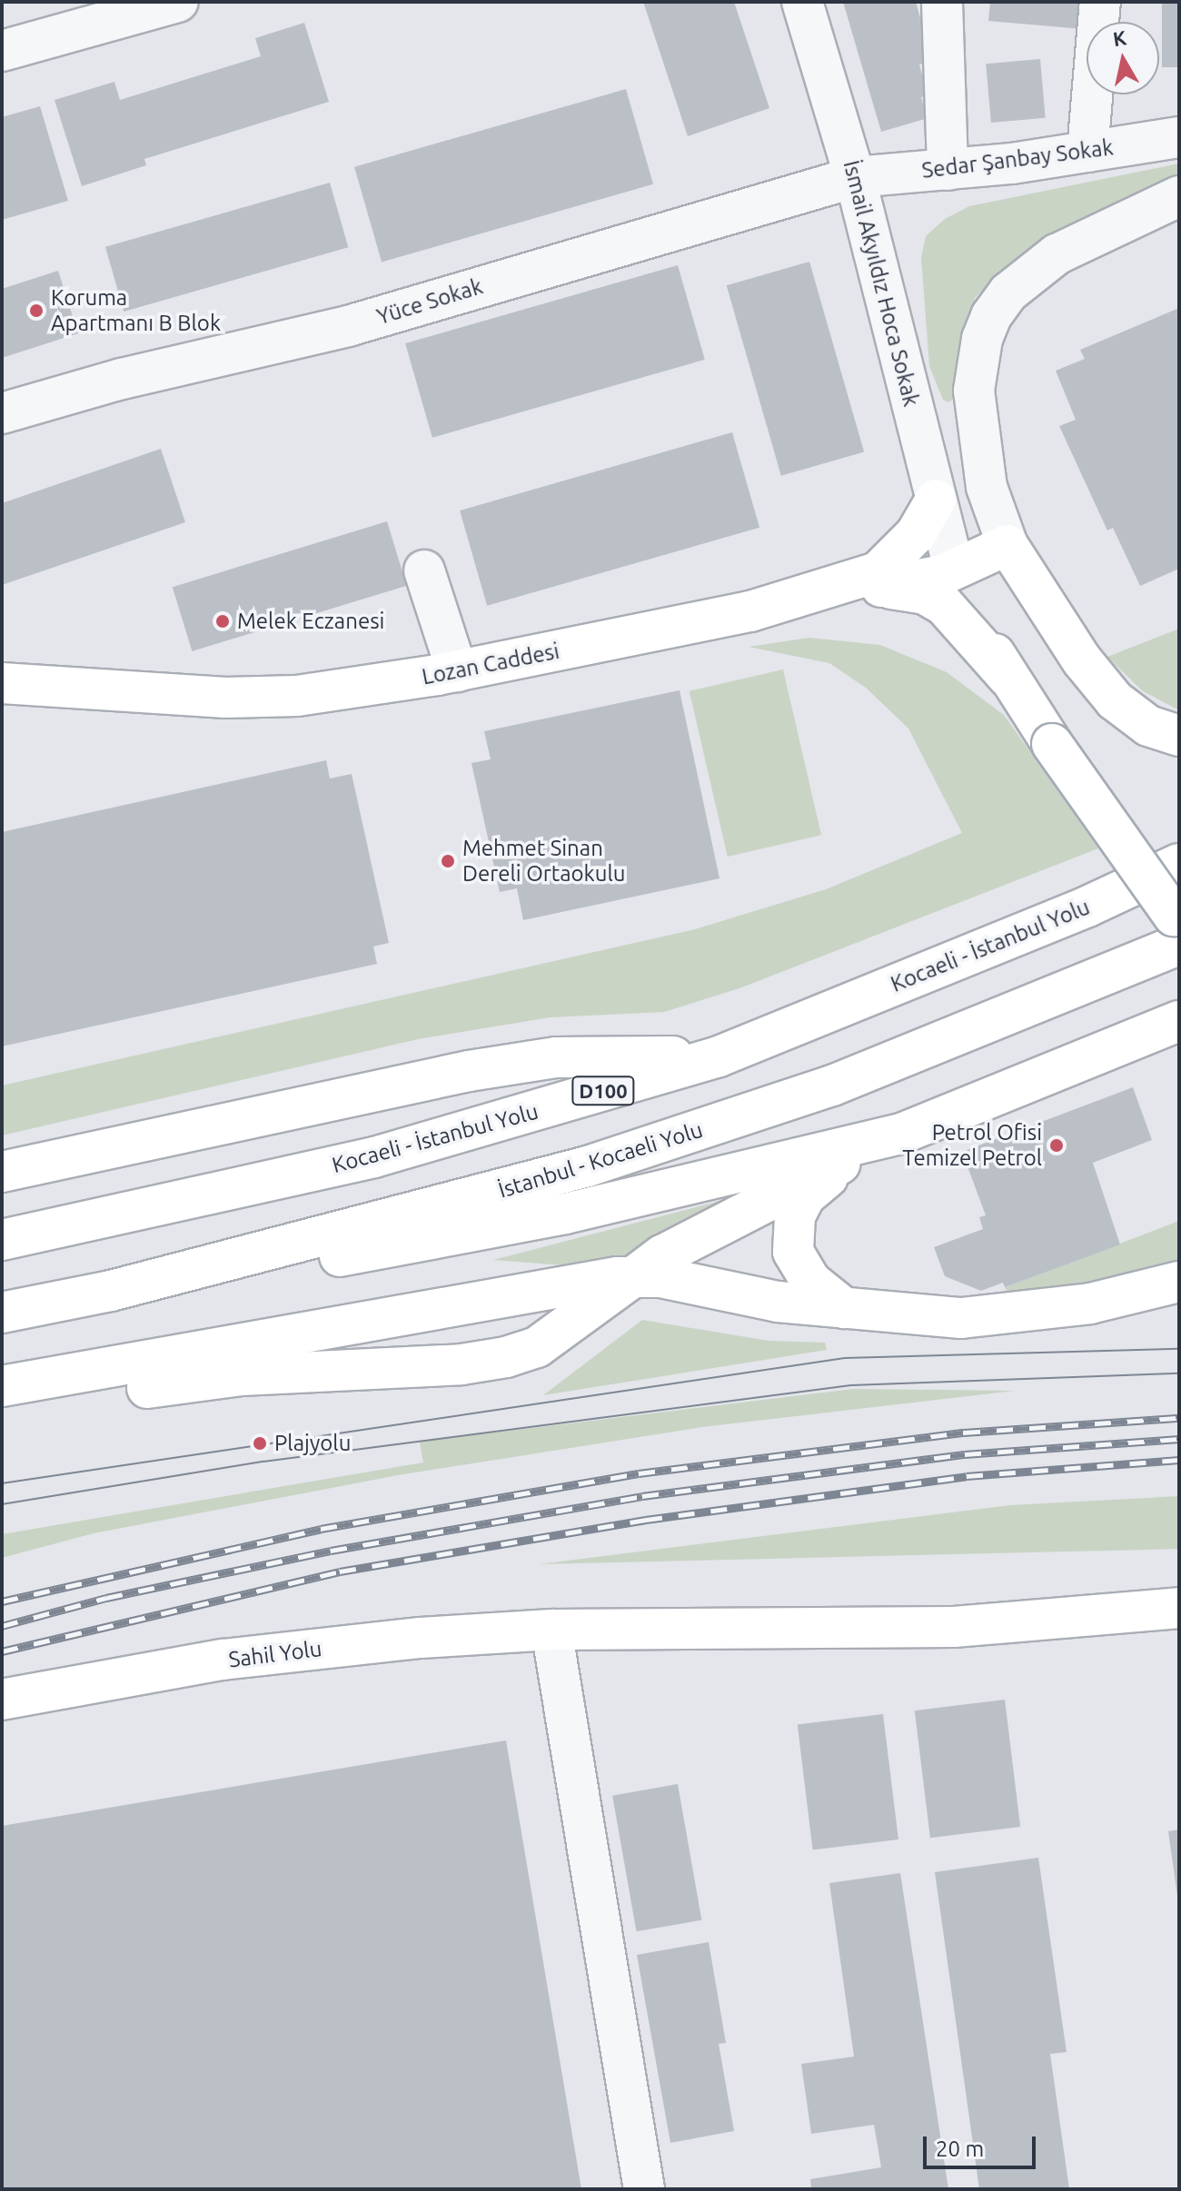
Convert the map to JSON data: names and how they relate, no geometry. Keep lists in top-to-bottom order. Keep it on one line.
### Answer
{"streets":{"main road":["Lozan Caddesi","Kocaeli - İstanbul Yolu","D100","İstanbul - Kocaeli Yolu","Sahil Yolu"],"street":["Sedar Şanbay Sokak","İsmail Akyıldız Hoca Sokak","Yüce Sokak"]},"crossings":[["Sedar Şanbay Sokak","İsmail Akyıldız Hoca Sokak"],["Sedar Şanbay Sokak","Yüce Sokak"],["İsmail Akyıldız Hoca Sokak","Yüce Sokak"],["İsmail Akyıldız Hoca Sokak","Lozan Caddesi"]],"places":["Koruma Apartmanı B Blok","Melek Eczanesi","Mehmet Sinan Dereli Ortaokulu","Petrol Ofisi Temizel Petrol","Plajyolu"],"scale_bar":"20 m","north":"top"}
